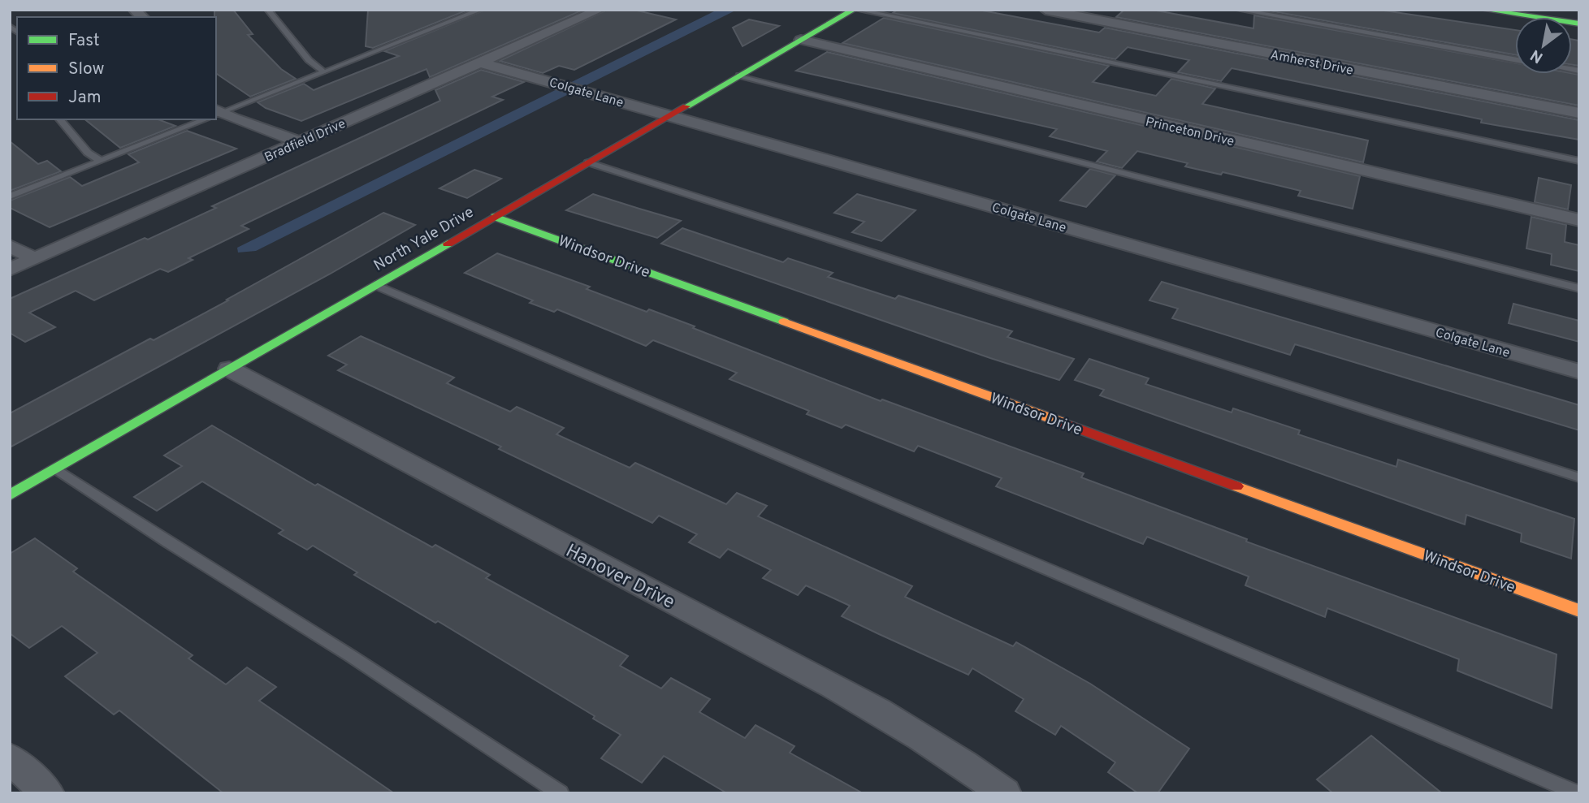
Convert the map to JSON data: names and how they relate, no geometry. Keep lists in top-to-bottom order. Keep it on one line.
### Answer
{"streets":{"street":["Amherst Drive","Colgate Lane","Princeton Drive","Bradfield Drive","North Yale Drive","Windsor Drive","Hanover Drive"]},"crossings":[["Colgate Lane","Bradfield Drive"],["Colgate Lane","North Yale Drive"],["Princeton Drive","North Yale Drive"],["North Yale Drive","Windsor Drive"],["North Yale Drive","Hanover Drive"]],"legend":["Fast","Slow","Jam"],"north":"bottom left"}
